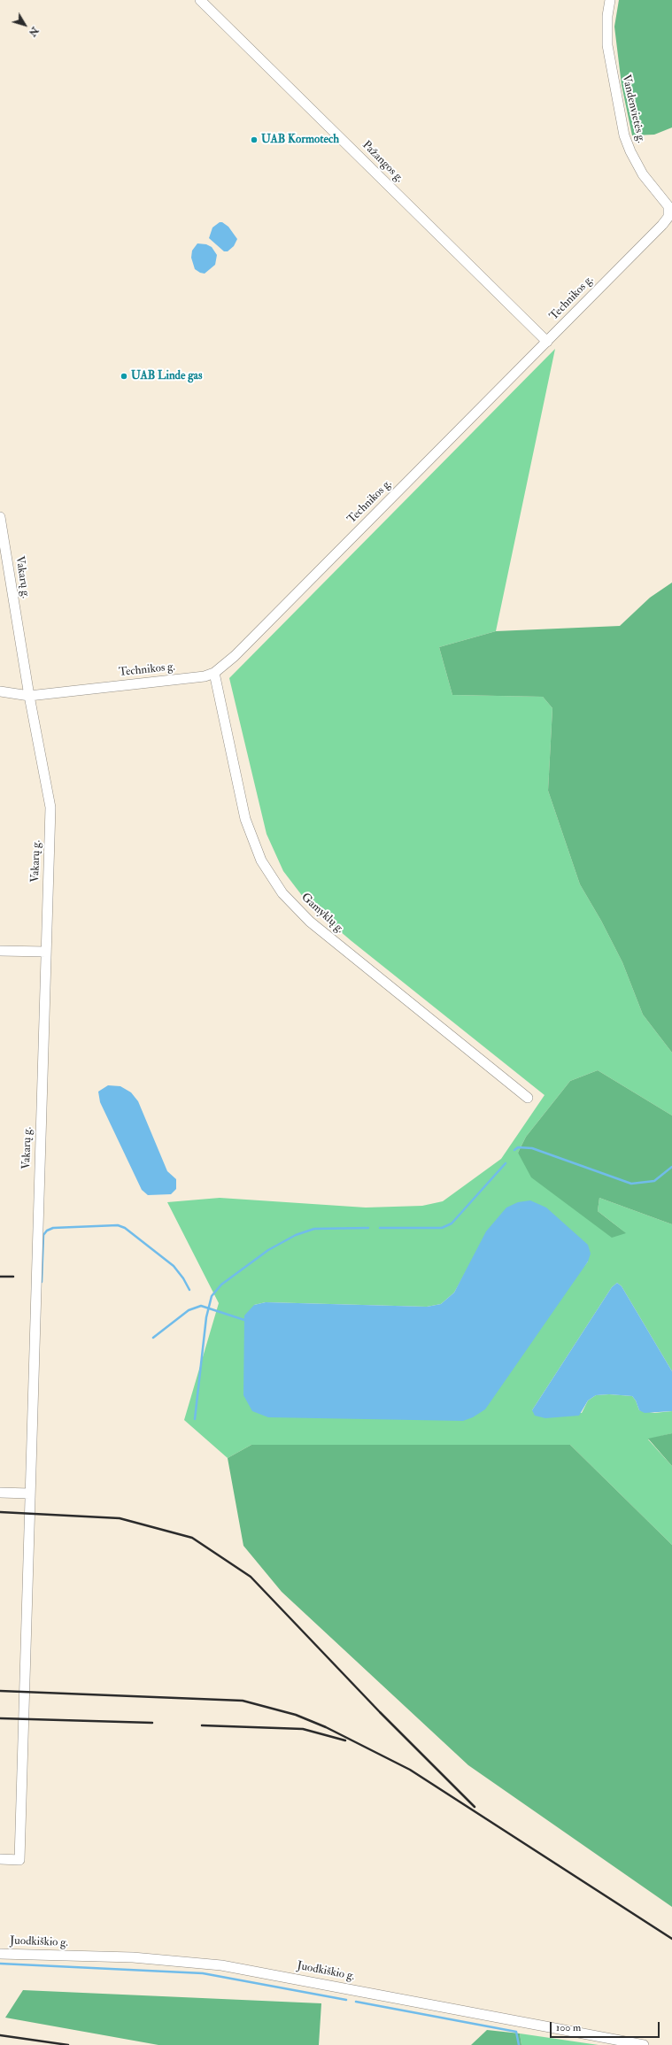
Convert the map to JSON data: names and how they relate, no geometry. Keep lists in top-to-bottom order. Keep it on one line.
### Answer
{"streets":{"street":["Vandenvietės g.","Pažangos g.","Technikos g.","Vakarų g.","Gamyklų g.","Juodkiškio g."]},"crossings":[["Vandenvietės g.","Technikos g."],["Pažangos g.","Technikos g."],["Technikos g.","Vakarų g."],["Technikos g.","Gamyklų g."]],"places":["UAB Kormotech","UAB Linde gas"],"scale_bar":"100 m","north":"bottom right"}
